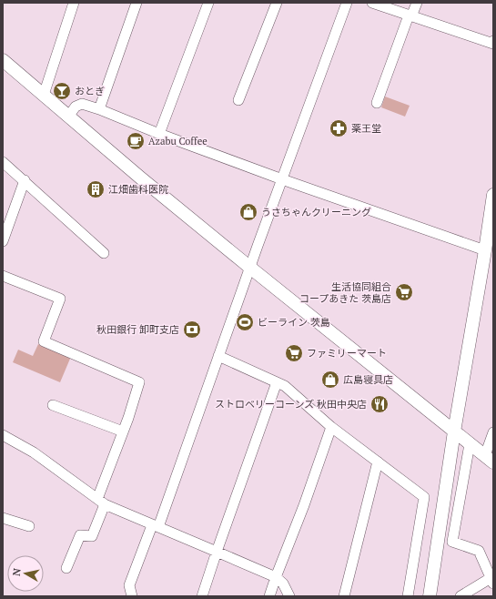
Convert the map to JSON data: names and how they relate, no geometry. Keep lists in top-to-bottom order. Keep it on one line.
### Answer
{"places":{"bar":["おとぎ"],"pharmacy":["薬王堂"],"cafe":["Azabu Coffee"],"building":["江畑歯科医院"],"shop":["うさちゃんクリーニング","広島寝具店"],"supermarket":["生活協同組合 コープあきた 茨島店","ファミリーマート"],"sports":["ビーライン 茨島"],"bank":["秋田銀行 卸町支店"],"restaurant":["ストロベリーコーンズ 秋田中央店"]},"north":"left"}
